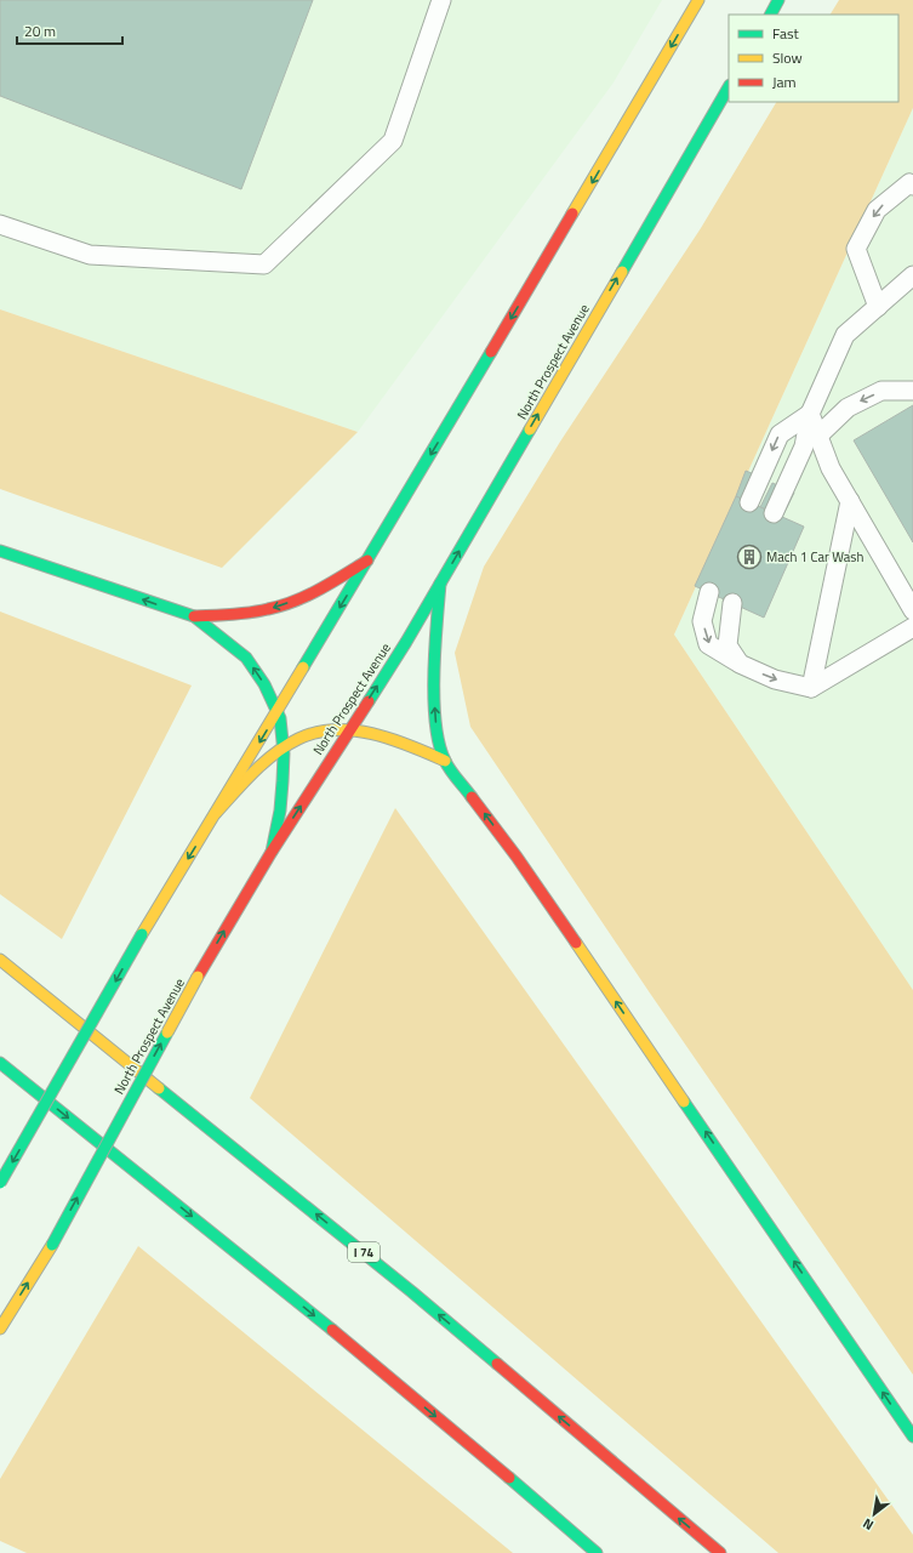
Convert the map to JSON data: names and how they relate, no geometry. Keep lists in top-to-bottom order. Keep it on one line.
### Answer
{"streets":{"main road":["North Prospect Avenue","I 74"]},"places":{"building":["Mach 1 Car Wash"]},"legend":["Fast","Slow","Jam"],"scale_bar":"20 m","north":"bottom left"}
